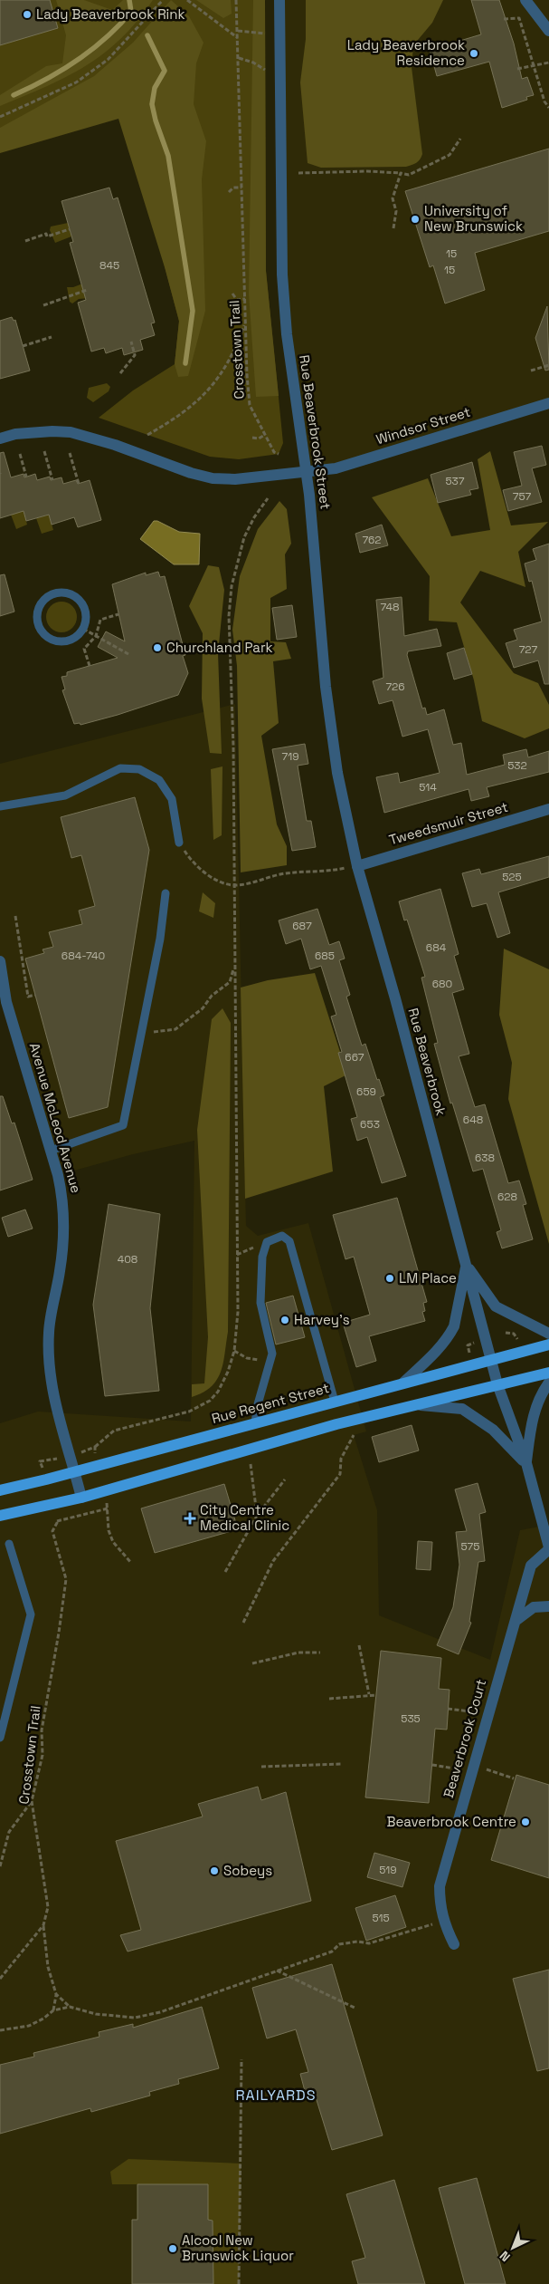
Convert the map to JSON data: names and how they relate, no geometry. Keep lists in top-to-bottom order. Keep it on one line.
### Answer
{"streets":{"main road":["Rue Regent Street"],"street":["Windsor Street","Rue Beaverbrook Street","Tweedsmuir Street","Rue Beaverbrook","Avenue McLeod Avenue","Beaverbrook Court"],"path":["Crosstown Trail"]},"crossings":[["Windsor Street","Rue Beaverbrook Street"],["Rue Beaverbrook Street","Tweedsmuir Street"],["Rue Beaverbrook Street","Rue Beaverbrook"],["Tweedsmuir Street","Rue Beaverbrook"],["Rue Beaverbrook","Rue Regent Street"],["Rue Beaverbrook","Beaverbrook Court"],["Avenue McLeod Avenue","Rue Regent Street"]],"districts":["RAILYARDS"],"places":{"other":["Lady Beaverbrook Rink","Lady Beaverbrook Residence","University of New Brunswick","Churchland Park","LM Place","Harvey's","Beaverbrook Centre","Sobeys","Alcool New Brunswick Liquor"],"health":["City Centre Medical Clinic"]},"house_numbers":["15","845","15","537","757","762","748","727","726","719","532","514","525","687","684","684-740","685","680","667","659","648","653","638","628","408","575","535","519","515"],"north":"bottom left"}
